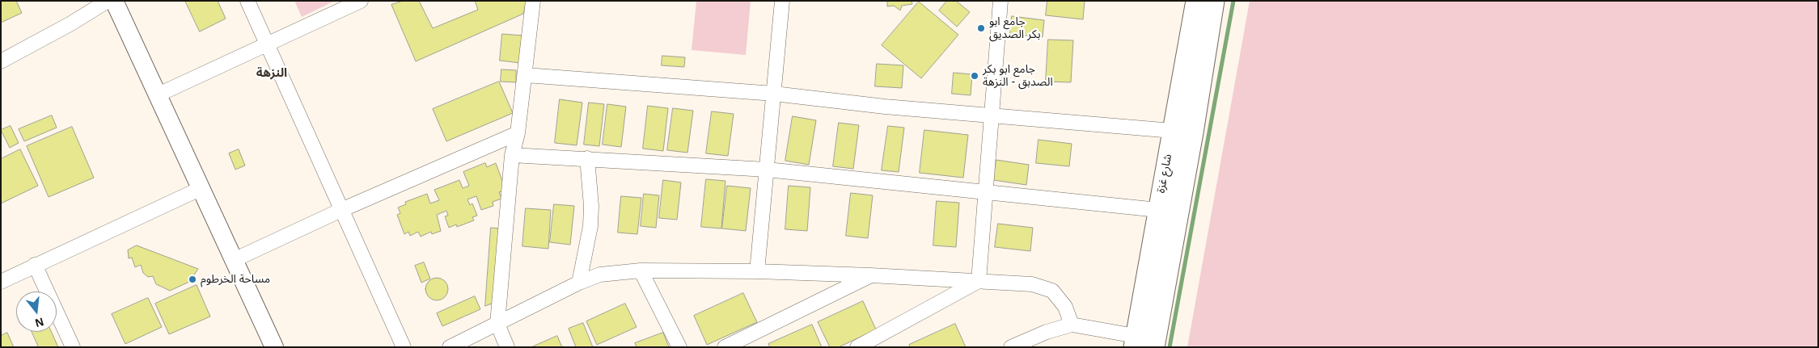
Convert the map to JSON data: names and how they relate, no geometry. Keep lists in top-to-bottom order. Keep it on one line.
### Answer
{"streets":{"main road":["شارع غزة"]},"districts":["النزهة"],"places":["جامع ابو بكر الصديق","جامع ابو بكر الصدبق - النزهة","مساحة الخرطوم"],"north":"bottom"}
